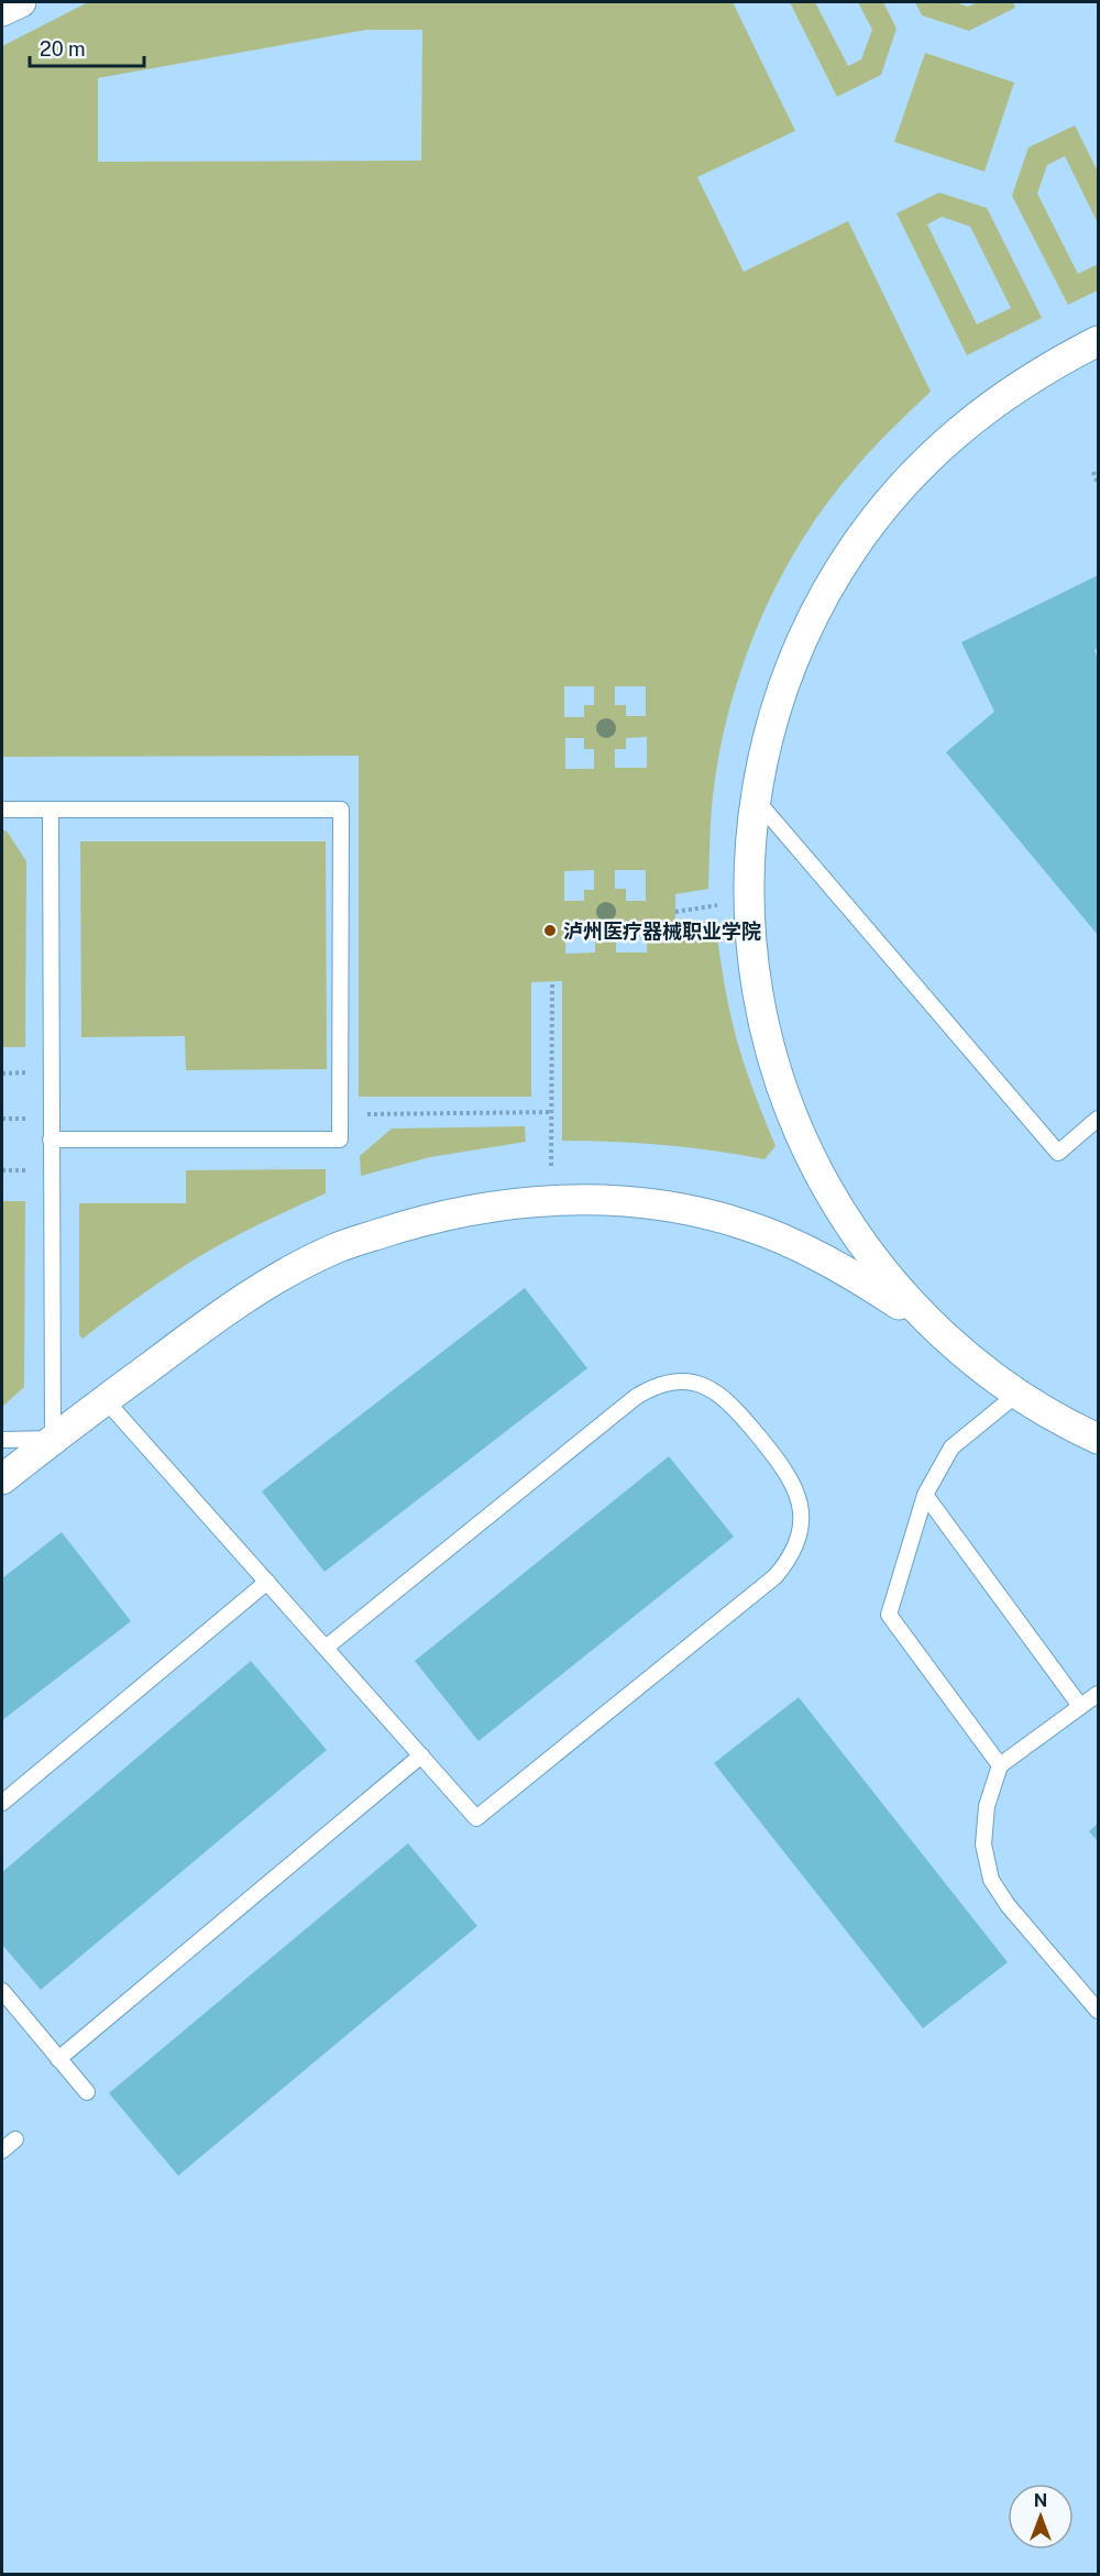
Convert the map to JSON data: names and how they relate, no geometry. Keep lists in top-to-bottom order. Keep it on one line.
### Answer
{"places":["泸州医疗器械职业学院"],"scale_bar":"20 m","north":"top"}
